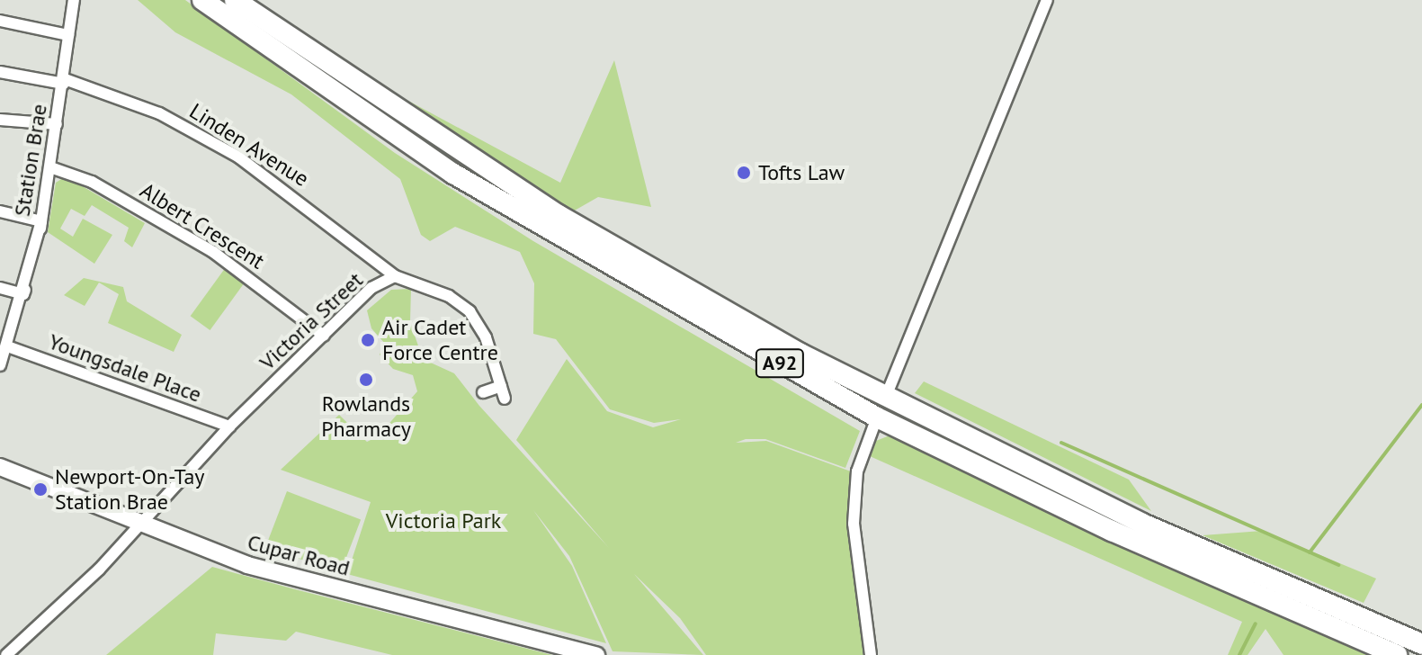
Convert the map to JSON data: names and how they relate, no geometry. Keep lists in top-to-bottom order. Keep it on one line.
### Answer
{"streets":{"highway":["A92"],"main road":["Cupar Road"],"street":["Linden Avenue","Station Brae","Albert Crescent","Victoria Street","Youngsdale Place"]},"crossings":[["Linden Avenue","Station Brae"],["Linden Avenue","Victoria Street"],["Station Brae","Albert Crescent"],["Station Brae","Youngsdale Place"],["Albert Crescent","Victoria Street"],["Victoria Street","Youngsdale Place"],["Victoria Street","Cupar Road"]],"parks":["Victoria Park"],"places":["Tofts Law","Air Cadet Force Centre","Rowlands Pharmacy","Newport-On-Tay Station Brae"]}
